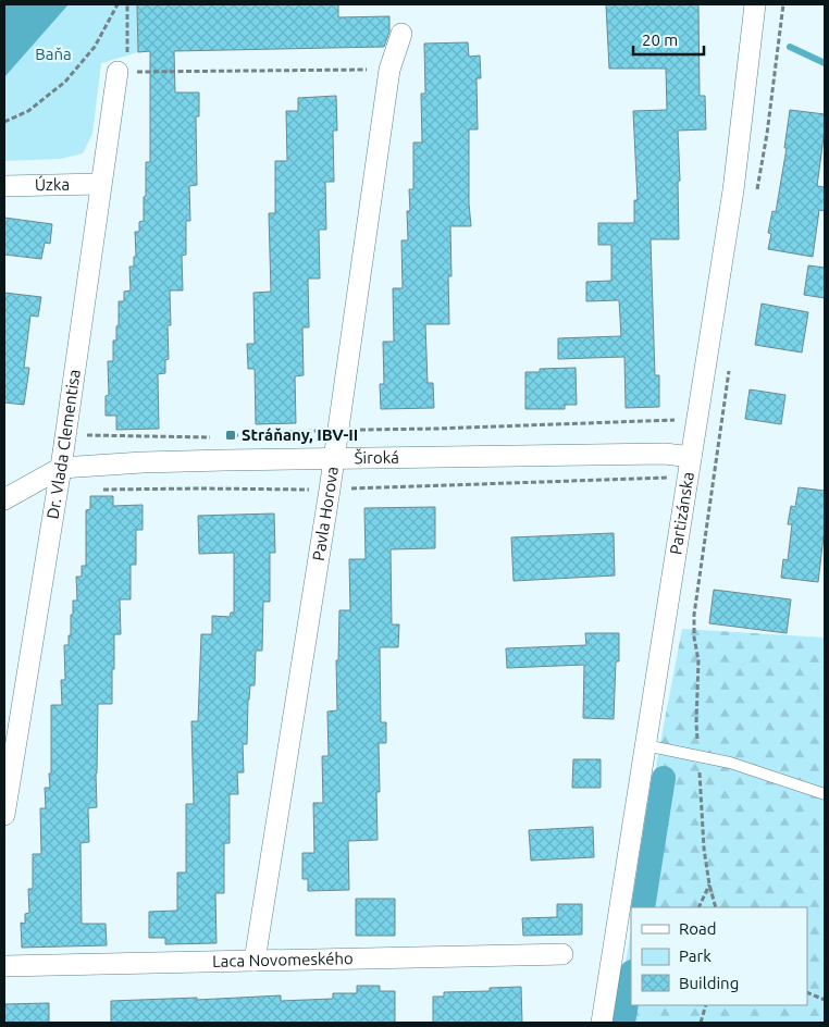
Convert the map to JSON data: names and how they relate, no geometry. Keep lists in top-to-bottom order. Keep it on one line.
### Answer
{"streets":{"street":["Úzka","Dr. Vlada Clementisa","Široká","Pavla Horova","Partizánska","Laca Novomeského"]},"crossings":[["Úzka","Dr. Vlada Clementisa"],["Dr. Vlada Clementisa","Široká"],["Široká","Pavla Horova"],["Široká","Partizánska"],["Pavla Horova","Laca Novomeského"]],"parks":["Baňa"],"places":{"transit":["Stráňany, IBV-II"]},"legend":["Road","Park","Building"],"scale_bar":"20 m"}
